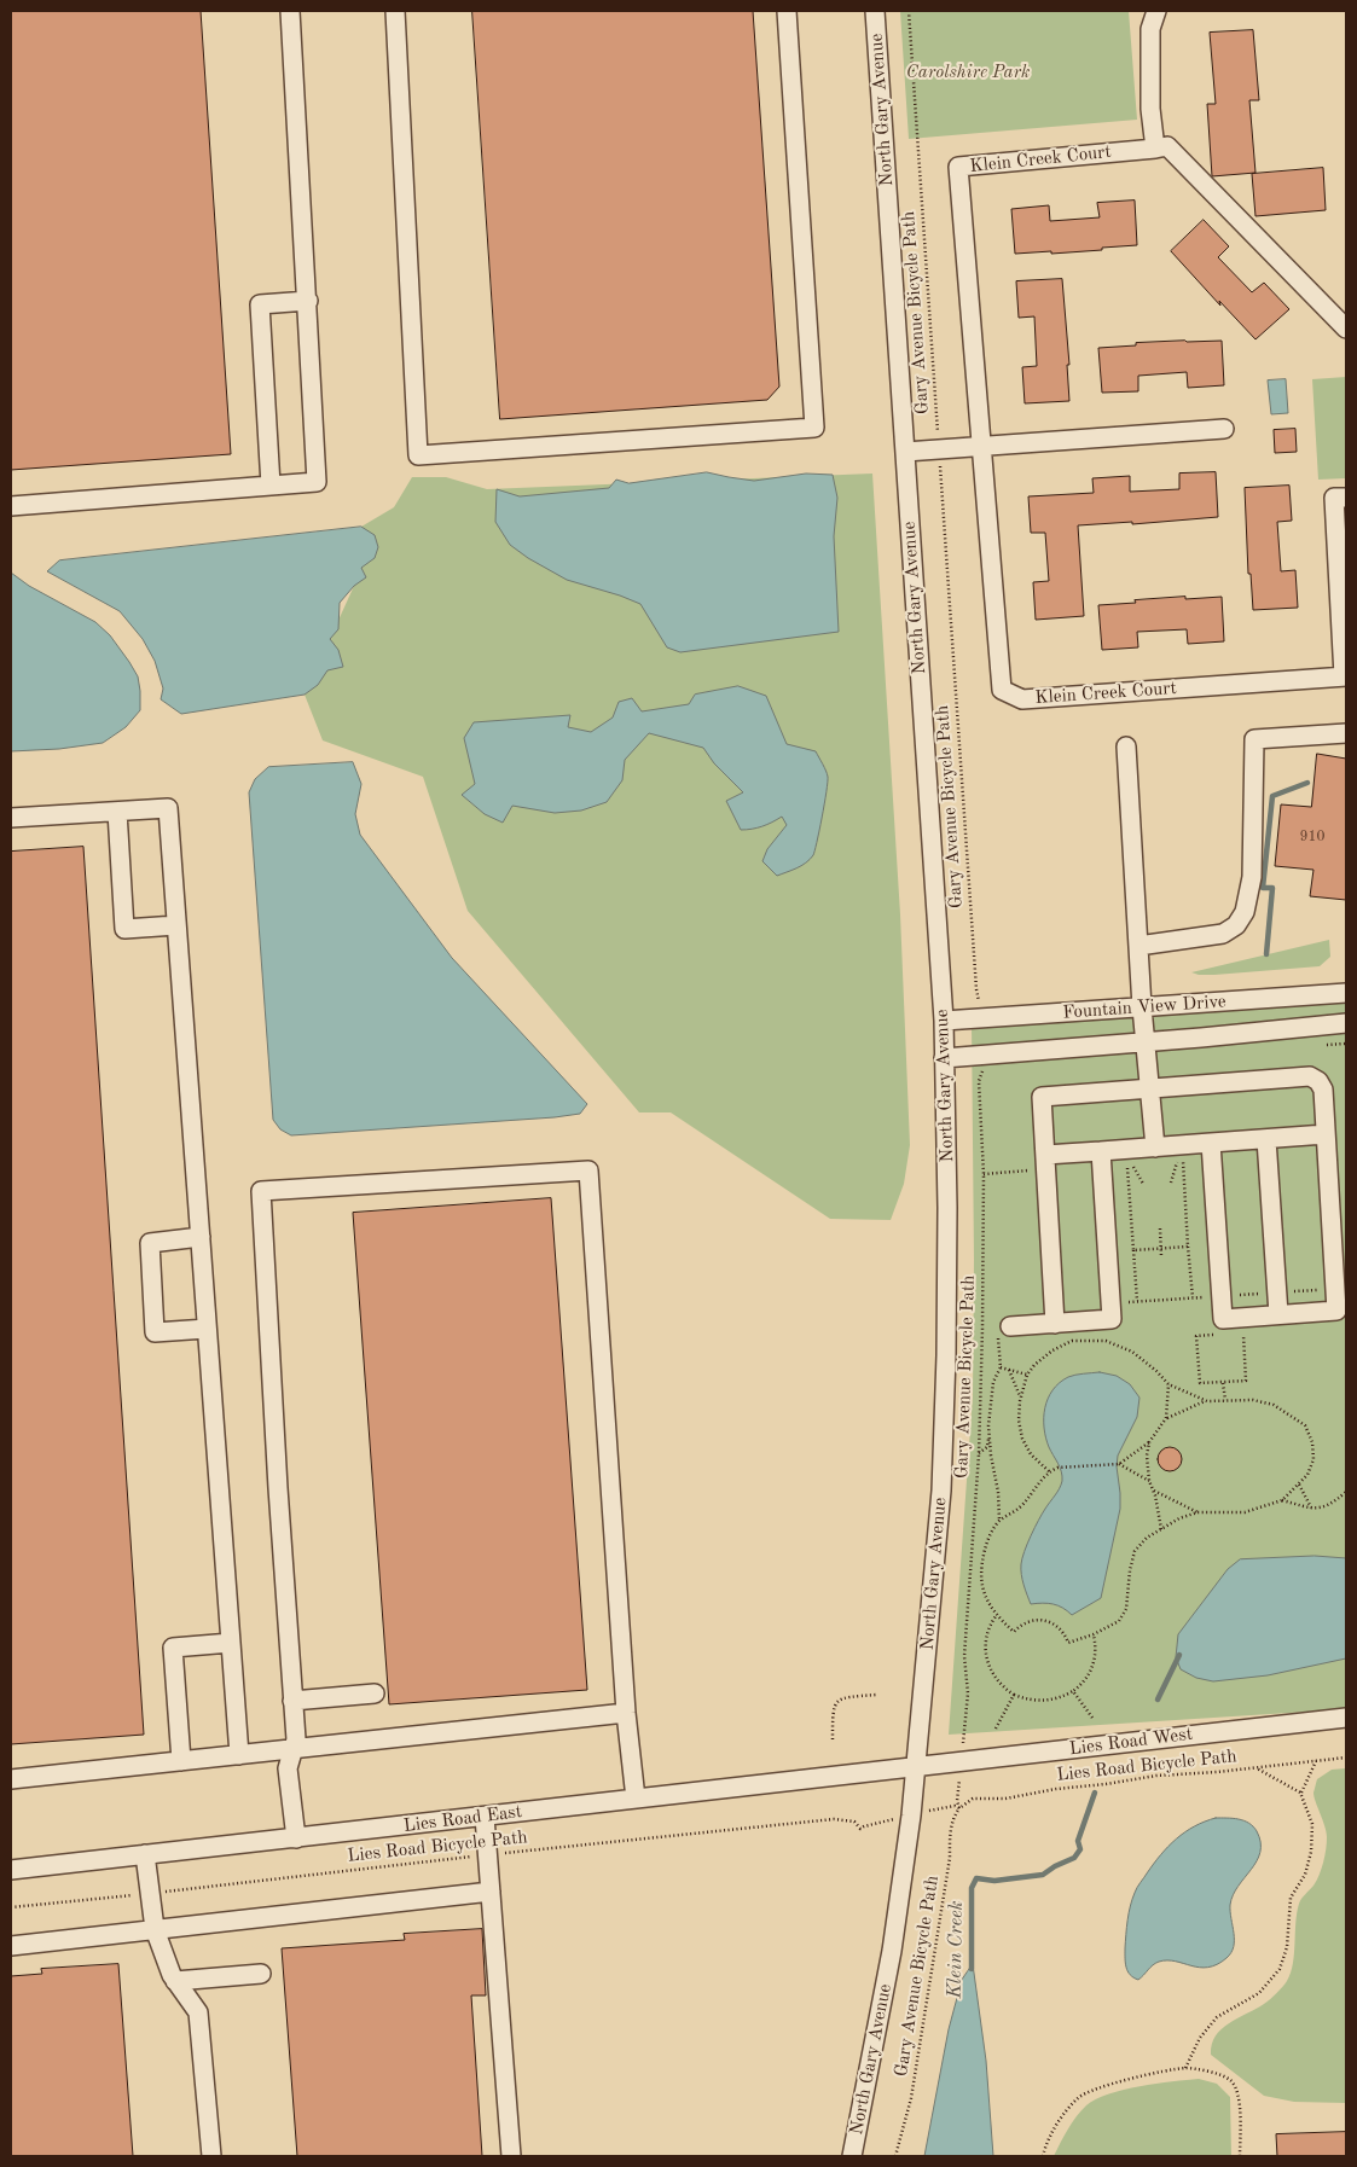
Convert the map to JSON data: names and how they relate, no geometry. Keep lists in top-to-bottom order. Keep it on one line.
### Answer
{"streets":{"street":["North Gary Avenue","Klein Creek Court","Fountain View Drive","Lies Road West","Lies Road East"],"path":["Gary Avenue Bicycle Path","Lies Road Bicycle Path"]},"crossings":[["North Gary Avenue","Fountain View Drive"],["North Gary Avenue","Lies Road West"],["North Gary Avenue","Lies Road East"],["Gary Avenue Bicycle Path","Lies Road Bicycle Path"],["Lies Road West","Lies Road East"]],"water":["Klein Creek"],"parks":["Carolshire Park"],"house_numbers":["910"]}
